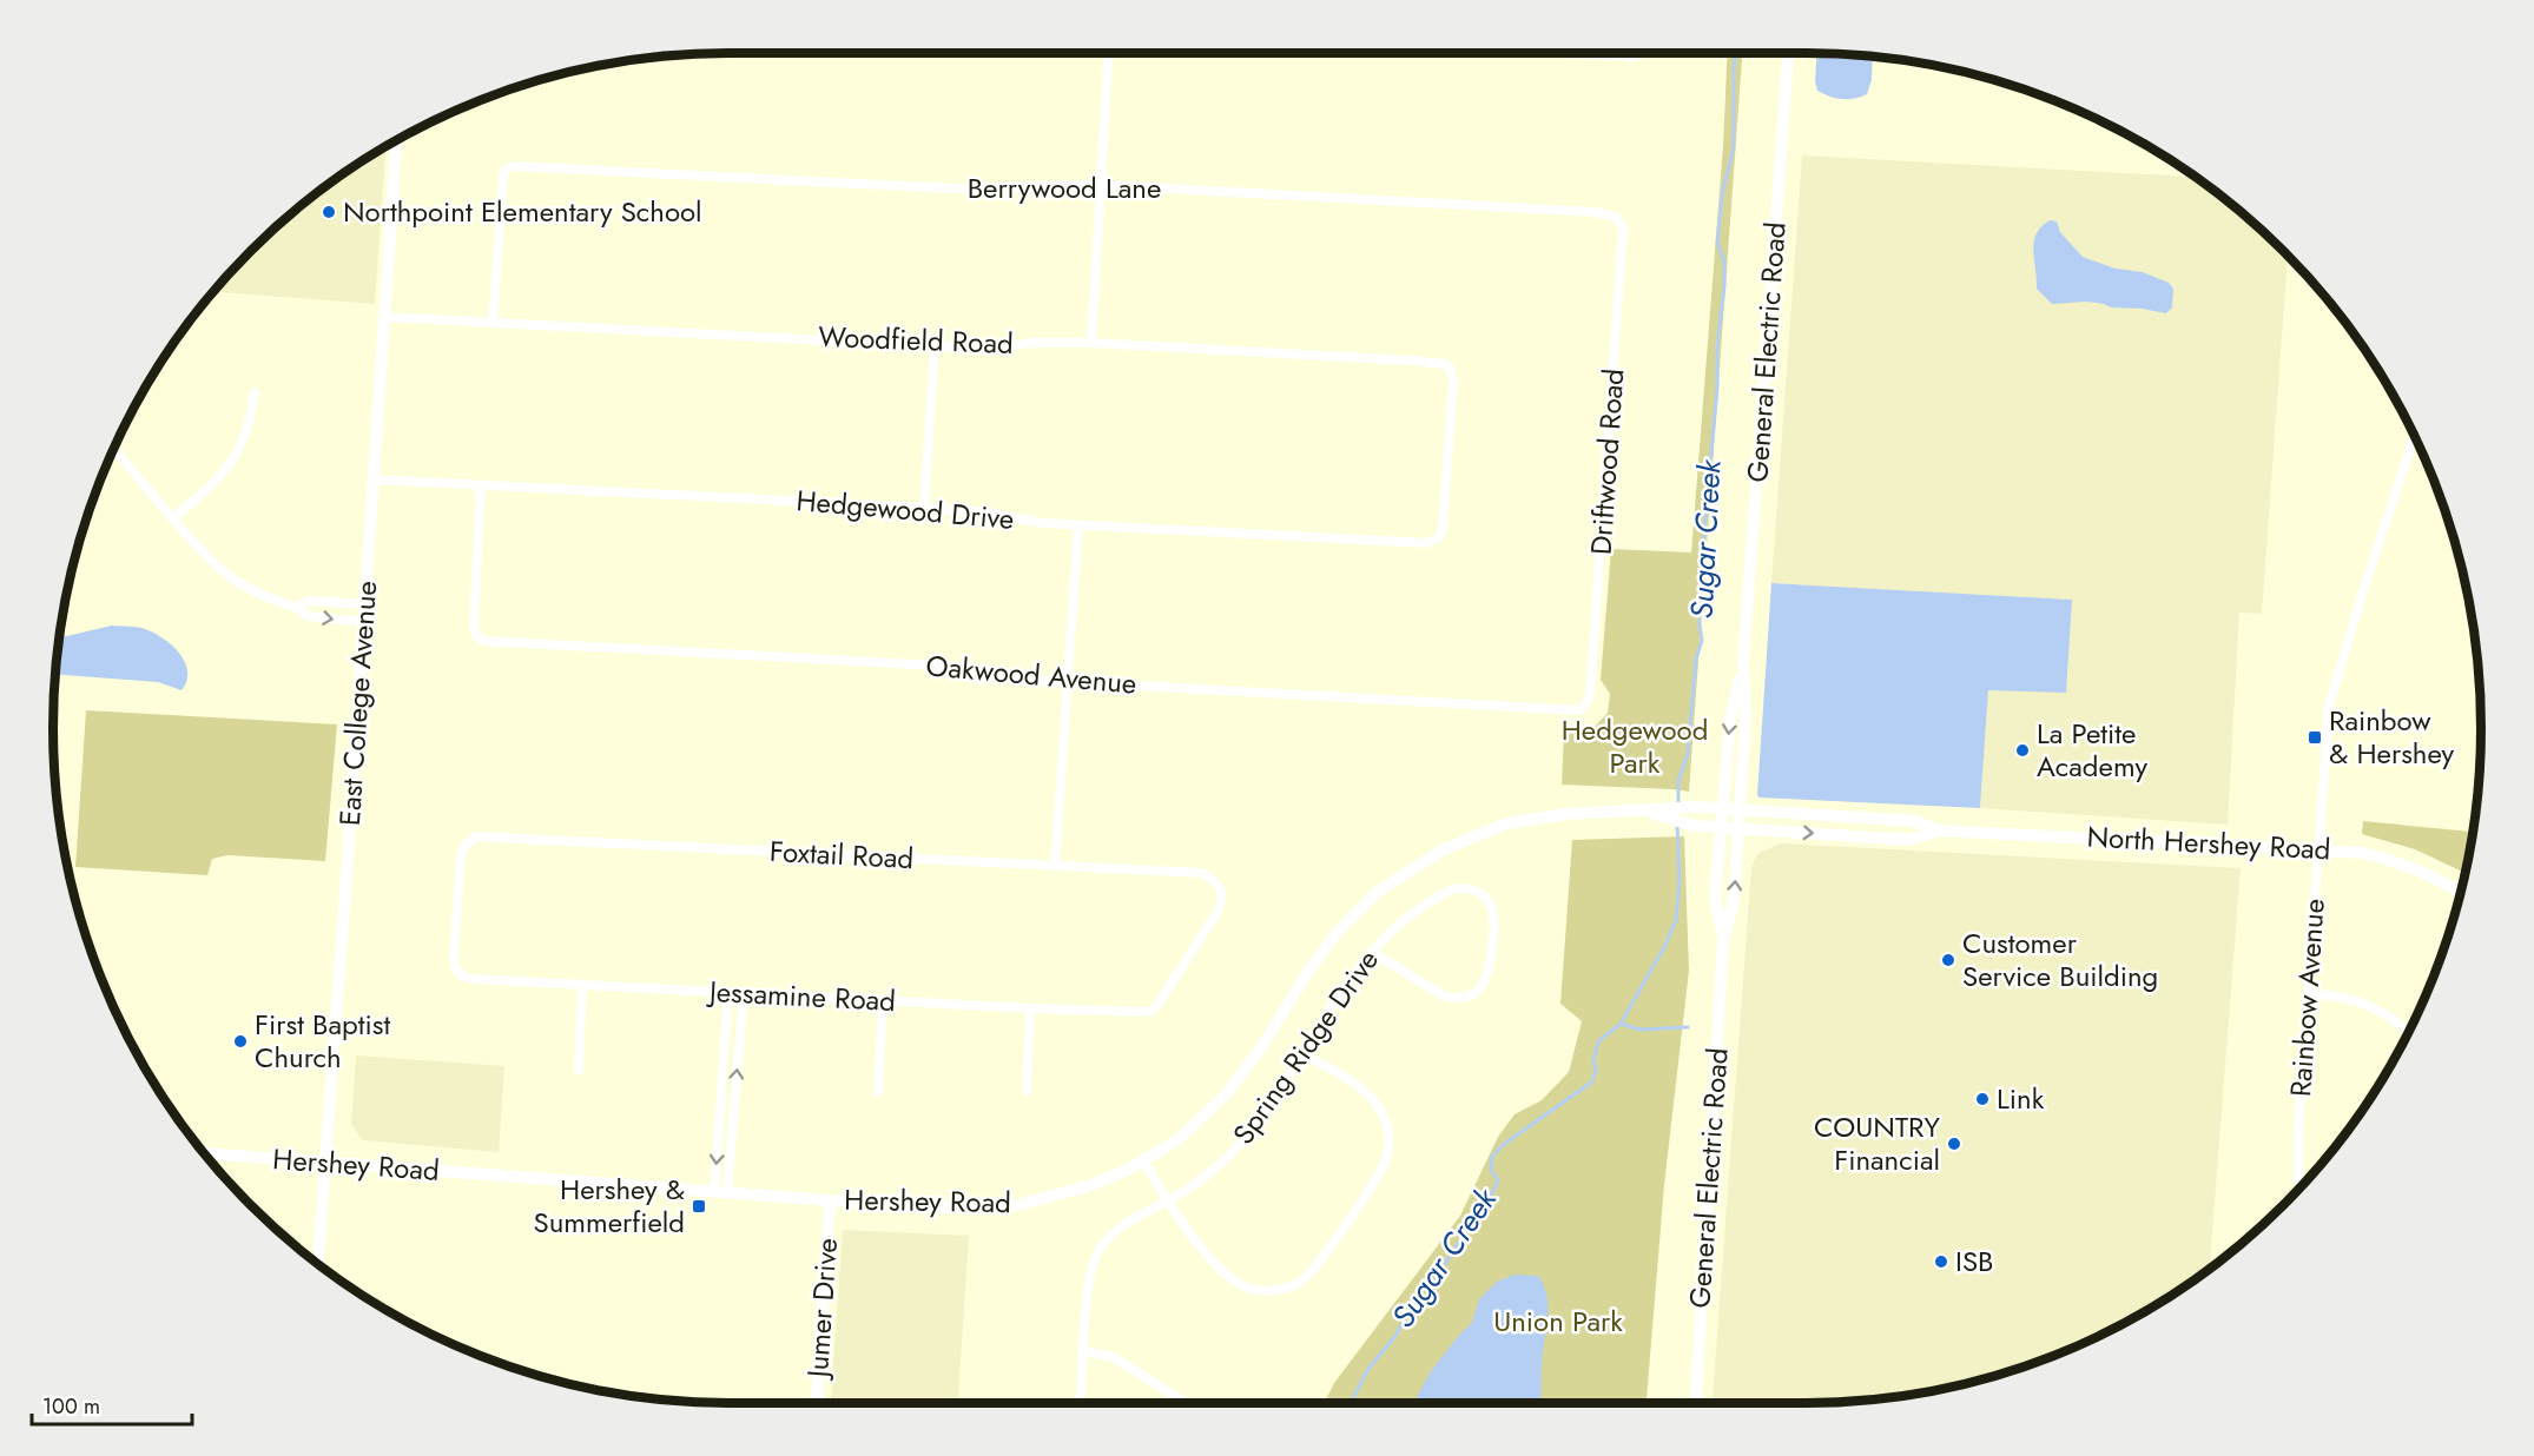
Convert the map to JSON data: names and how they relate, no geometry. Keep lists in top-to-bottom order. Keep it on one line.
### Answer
{"streets":{"main road":["General Electric Road","East College Avenue","North Hershey Road","Hershey Road","Jumer Drive"],"street":["Berrywood Lane","Woodfield Road","Driftwood Road","Hedgewood Drive","Oakwood Avenue","Foxtail Road","Jessamine Road","Rainbow Avenue","Spring Ridge Drive"]},"crossings":[["Berrywood Lane","Woodfield Road"],["Berrywood Lane","Driftwood Road"],["Woodfield Road","Hedgewood Drive"],["Woodfield Road","East College Avenue"],["General Electric Road","North Hershey Road"],["General Electric Road","Hershey Road"],["Driftwood Road","Oakwood Avenue"],["Hedgewood Drive","Oakwood Avenue"],["Hedgewood Drive","East College Avenue"],["East College Avenue","Hershey Road"],["North Hershey Road","Rainbow Avenue"],["North Hershey Road","Hershey Road"],["Foxtail Road","Jessamine Road"],["Hershey Road","Jumer Drive"]],"water":["Sugar Creek"],"parks":["Hedgewood Park","Union Park"],"places":{"other":["Northpoint Elementary School","La Petite Academy","Customer Service Building","First Baptist Church","Link","COUNTRY Financial","ISB"],"transit":["Rainbow & Hershey","Hershey & Summerfield"]},"scale_bar":"100 m"}
